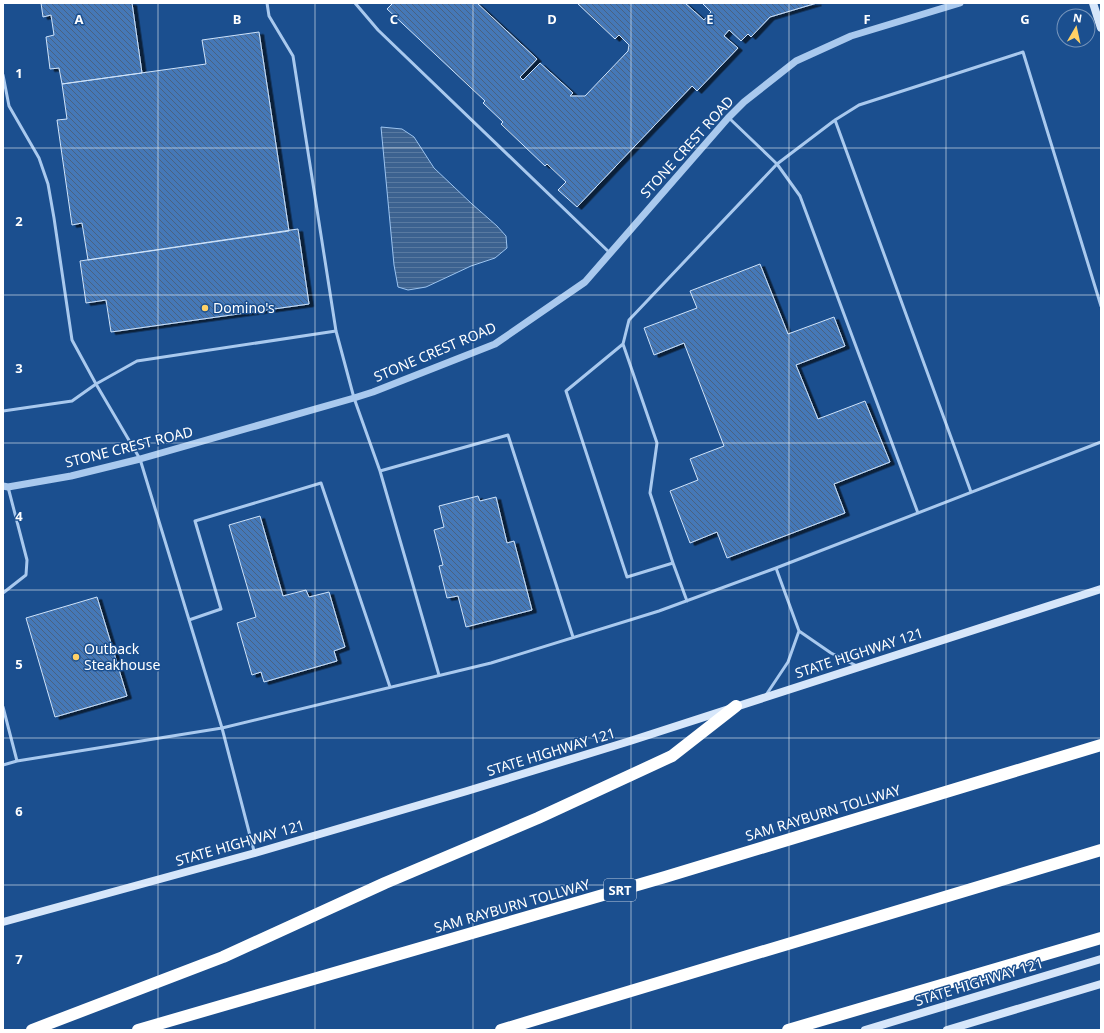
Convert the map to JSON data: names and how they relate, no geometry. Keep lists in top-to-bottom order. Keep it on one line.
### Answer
{"streets":{"highway":["SAM RAYBURN TOLLWAY","SRT"],"main road":["STATE HIGHWAY 121"],"street":["STONE CREST ROAD"]},"places":["Domino's","Outback Steakhouse"],"north":"top","grid":{"columns":["A","B","C","D","E","F","G"],"rows":["1","2","3","4","5","6","7"]}}
